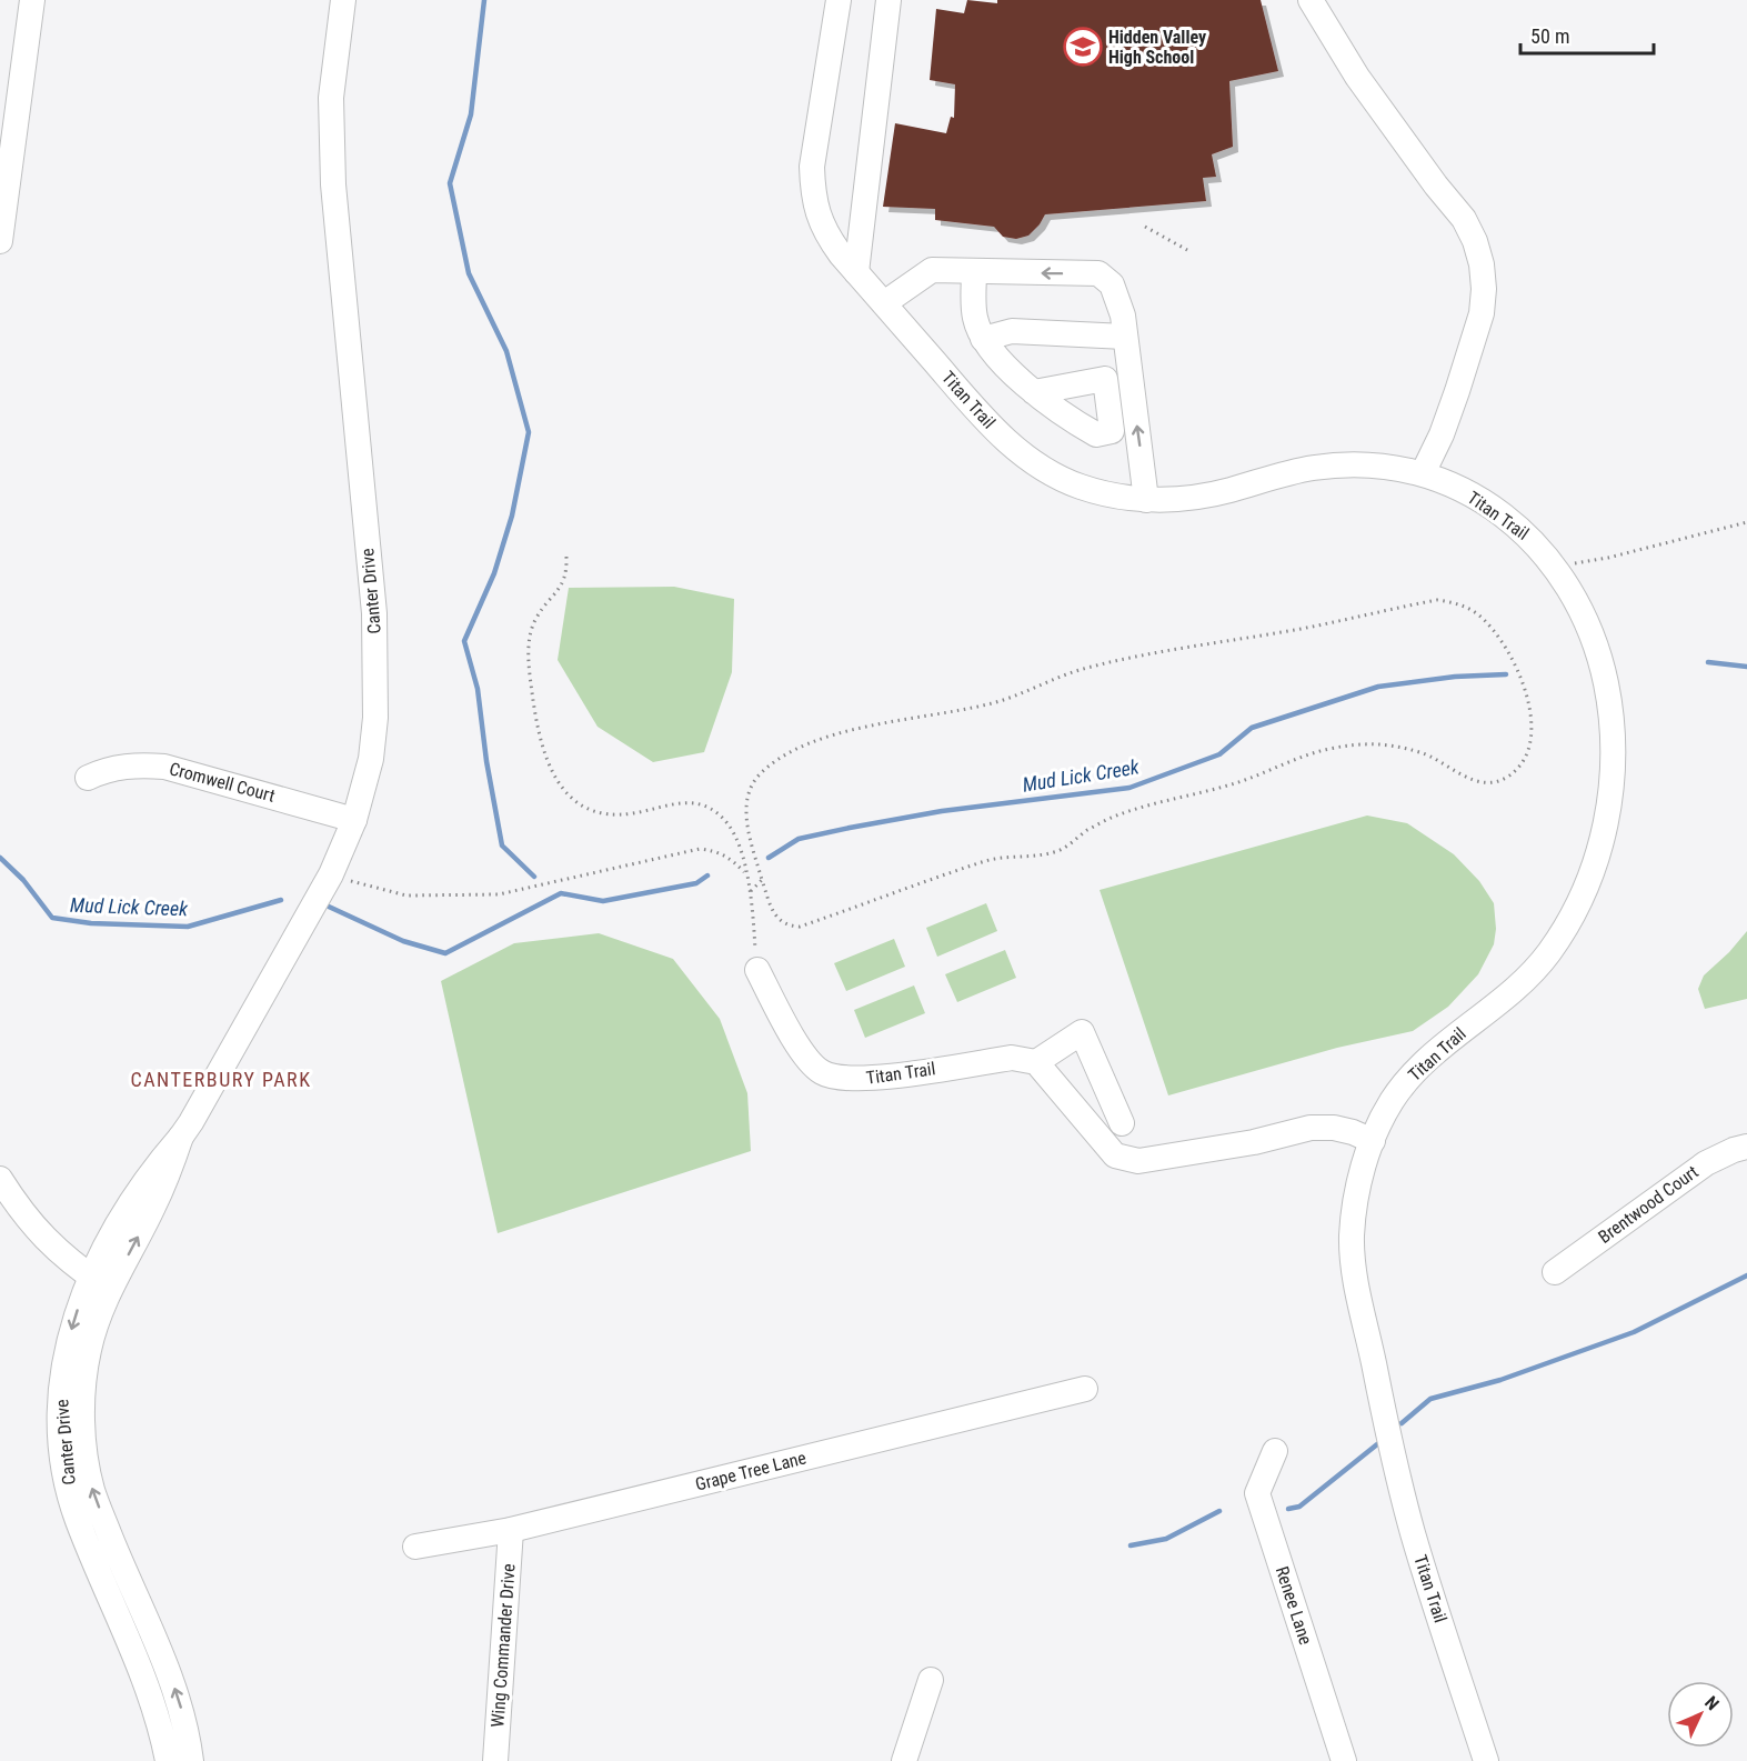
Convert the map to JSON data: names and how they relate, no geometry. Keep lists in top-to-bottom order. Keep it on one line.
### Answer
{"streets":{"street":["Titan Trail","Canter Drive","Cromwell Court","Brentwood Court","Grape Tree Lane","Renee Lane","Wing Commander Drive"]},"crossings":[["Canter Drive","Cromwell Court"],["Grape Tree Lane","Wing Commander Drive"]],"districts":["CANTERBURY PARK"],"water":["Mud Lick Creek"],"places":{"school or university":["Hidden Valley High School"]},"scale_bar":"50 m","north":"top right"}
